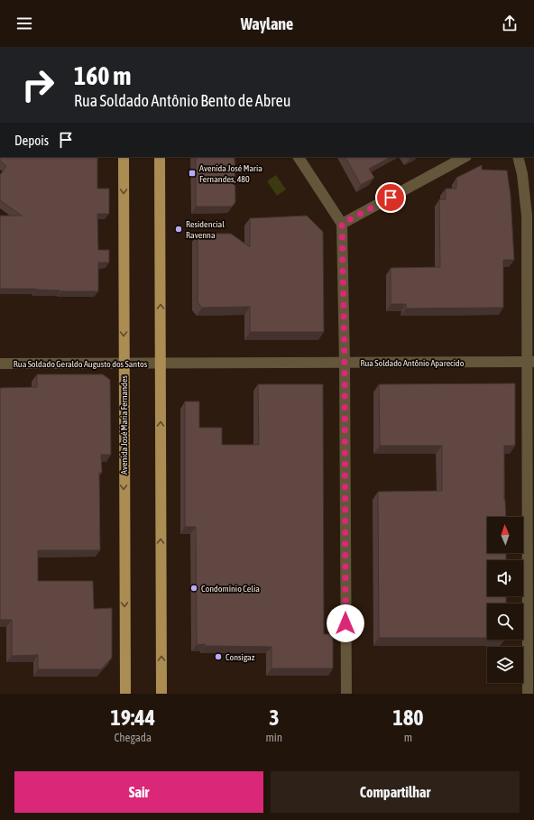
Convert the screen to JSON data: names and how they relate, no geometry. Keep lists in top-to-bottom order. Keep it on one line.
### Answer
{"streets":{"main road":["Avenida José Maria Fernandes"],"street":["Rua Soldado Antônio Aparecido","Rua Soldado Geraldo Augusto dos Santos"]},"crossings":[["Rua Soldado Antônio Aparecido","Rua Soldado Geraldo Augusto dos Santos"],["Rua Soldado Geraldo Augusto dos Santos","Avenida José Maria Fernandes"]],"places":{"transit":["Avenida José Maria Fernandes, 480"],"other":["Residencial Ravenna","Condomínio Celia","Consigaz"]},"north":"top","page":{"header":"Waylane","turn":["160 m","Rua Soldado Antônio Bento de Abreu"],"then":"Depois","eta":["19:44","Chegada","3","min","180","m"],"buttons":["Sair","Compartilhar"]}}
